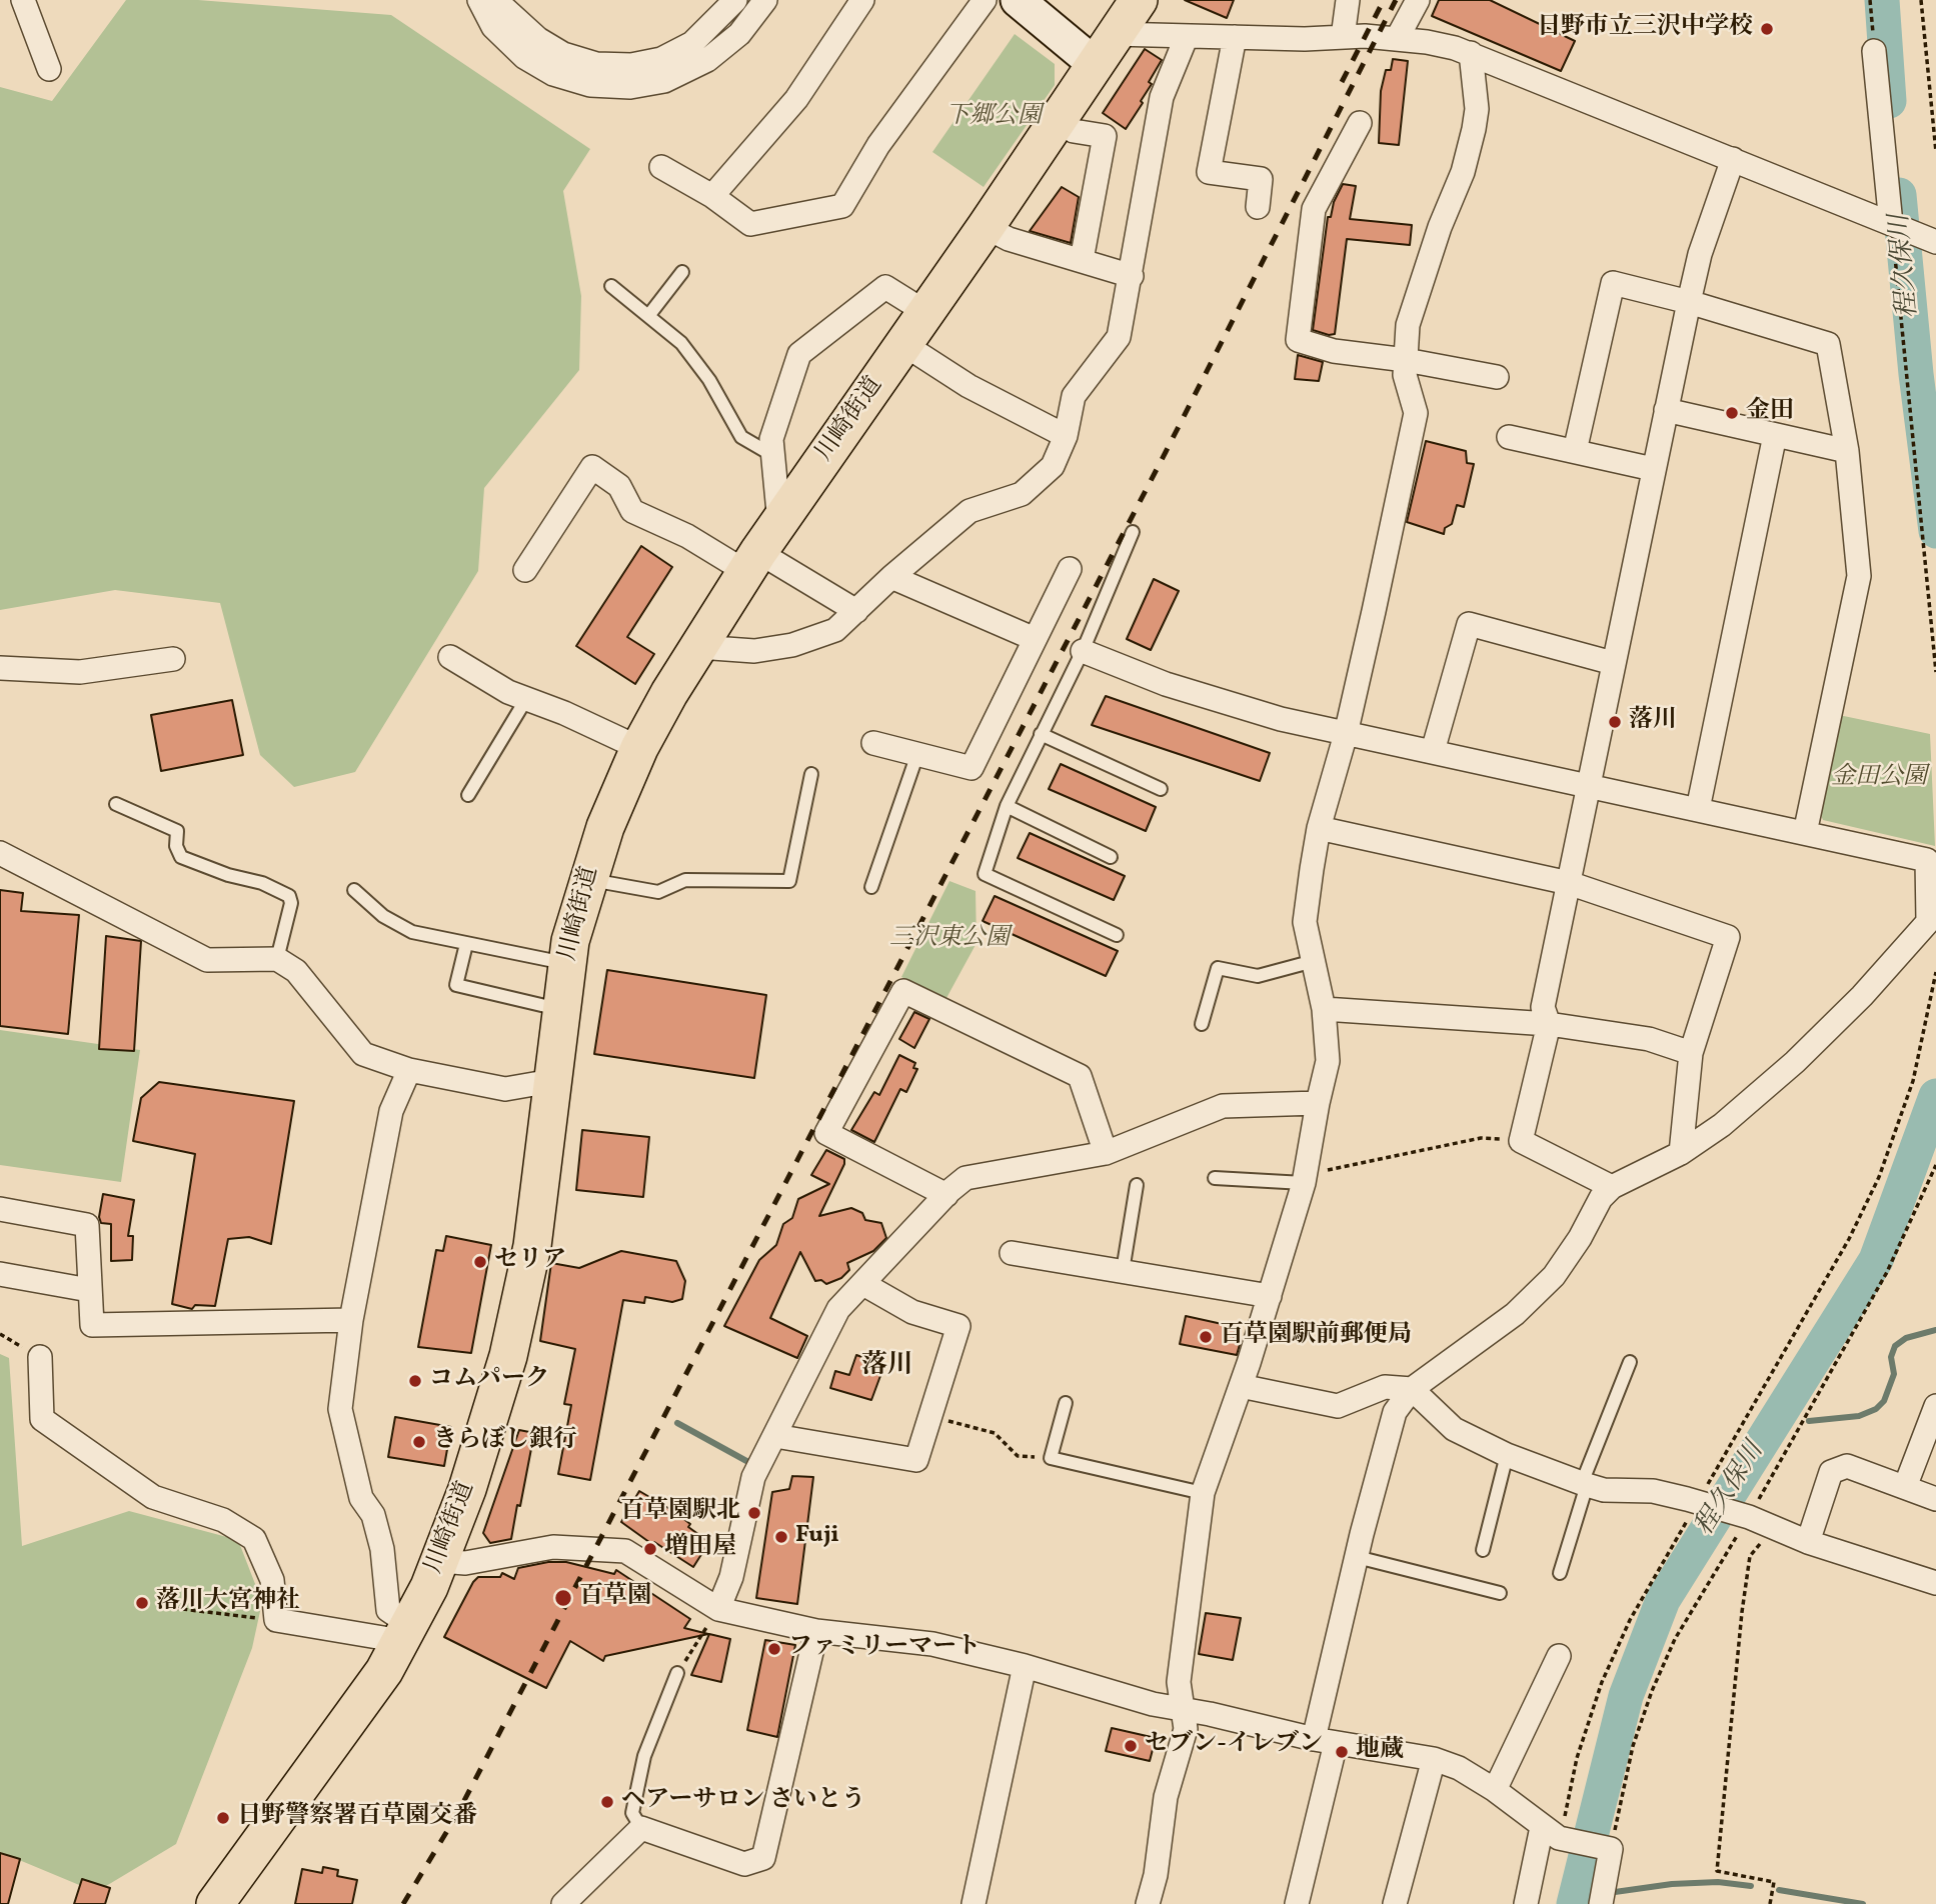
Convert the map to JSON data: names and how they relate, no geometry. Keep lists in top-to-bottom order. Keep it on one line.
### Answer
{"streets":{"main road":["川崎街道"]},"districts":["落川"],"water":["程久保川"],"parks":["下郷公園","金田公園","三沢東公園"],"places":["日野市立三沢中学校","金田","落川","セリア","百草園駅前郵便局","コムパーク","きらぼし銀行","百草園駅北","Fuji","増田屋","百草園","落川大宮神社","ファミリーマート","セブン-イレブン","地蔵","ヘアーサロン さいとう","日野警察署百草園交番"]}
